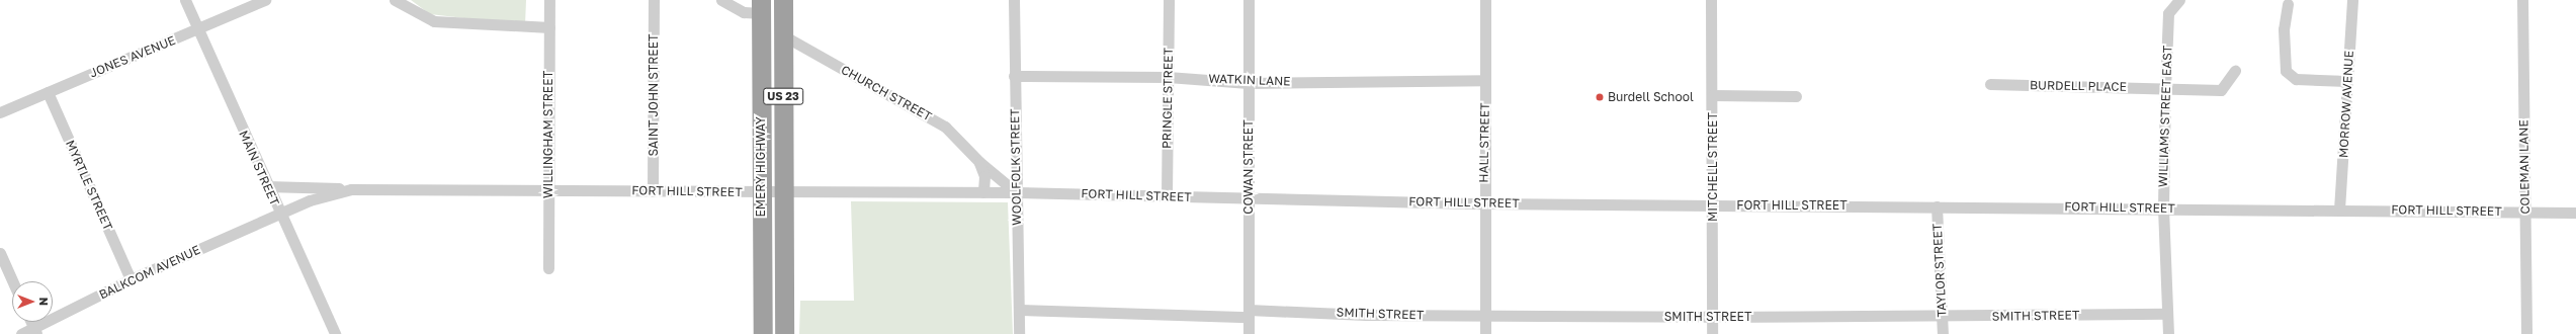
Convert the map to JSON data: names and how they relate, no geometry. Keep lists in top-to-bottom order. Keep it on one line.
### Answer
{"streets":{"highway":["US 23","EMERY HIGHWAY"],"street":["JONES AVENUE","WATKIN LANE","BURDELL PLACE","CHURCH STREET","SAINT JOHN STREET","PRINGLE STREET","MORROW AVENUE","WILLIAMS STREET EAST","WILLINGHAM STREET","HALL STREET","WOOLFOLK STREET","COWAN STREET","MITCHELL STREET","COLEMAN LANE","MAIN STREET","MYRTLE STREET","FORT HILL STREET","TAYLOR STREET","BALKCOM AVENUE","SMITH STREET"]},"crossings":[["JONES AVENUE","MAIN STREET"],["JONES AVENUE","MYRTLE STREET"],["WATKIN LANE","PRINGLE STREET"],["WATKIN LANE","HALL STREET"],["WATKIN LANE","WOOLFOLK STREET"],["WATKIN LANE","COWAN STREET"],["BURDELL PLACE","WILLIAMS STREET EAST"],["CHURCH STREET","EMERY HIGHWAY"],["CHURCH STREET","WOOLFOLK STREET"],["CHURCH STREET","FORT HILL STREET"],["SAINT JOHN STREET","FORT HILL STREET"],["PRINGLE STREET","FORT HILL STREET"],["MORROW AVENUE","FORT HILL STREET"],["WILLIAMS STREET EAST","FORT HILL STREET"],["WILLIAMS STREET EAST","SMITH STREET"],["WILLINGHAM STREET","FORT HILL STREET"],["HALL STREET","FORT HILL STREET"],["HALL STREET","SMITH STREET"],["EMERY HIGHWAY","FORT HILL STREET"],["WOOLFOLK STREET","FORT HILL STREET"],["WOOLFOLK STREET","SMITH STREET"],["COWAN STREET","FORT HILL STREET"],["COWAN STREET","SMITH STREET"],["MITCHELL STREET","FORT HILL STREET"],["MITCHELL STREET","SMITH STREET"],["COLEMAN LANE","FORT HILL STREET"],["MAIN STREET","FORT HILL STREET"],["MAIN STREET","BALKCOM AVENUE"],["MYRTLE STREET","BALKCOM AVENUE"],["FORT HILL STREET","TAYLOR STREET"],["FORT HILL STREET","BALKCOM AVENUE"],["TAYLOR STREET","SMITH STREET"]],"places":["Burdell School"],"north":"right"}
